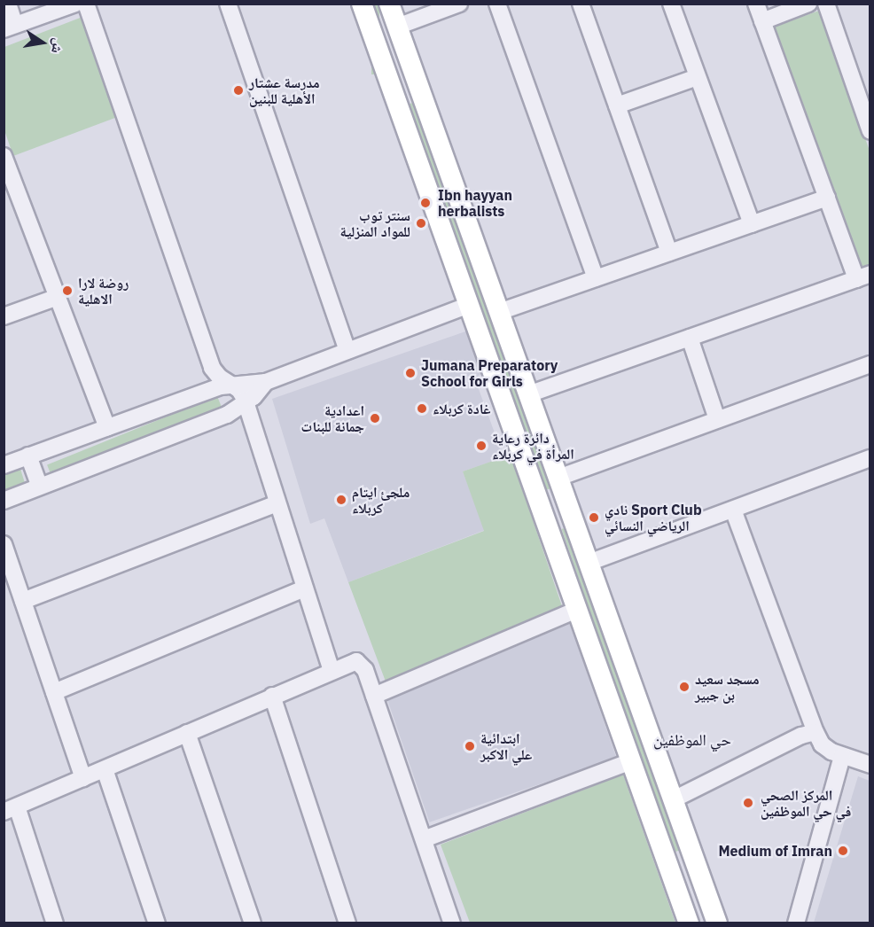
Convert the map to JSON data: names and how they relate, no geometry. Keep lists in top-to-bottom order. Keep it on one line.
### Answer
{"districts":["حي الموظفين"],"places":["مدرسة عشتار الأهلية للبنين","Ibn hayyan herbalists","سنتر توب للمواد المنزلية","روضة لارا الاهلية","Jumana Preparatory School for Girls","غادة كربلاء","اعدادية جمانة للبنات","دائرة رعاية المرأة في كربلاء","ملجئ ايتام كربلاء","نادي Sport Club الرياضي النسائي","مسجد سعيد بن جبير","ابتدائية علي الاكبر","المركز الصحي في حي الموظفين","Medium of Imran"],"north":"right"}
